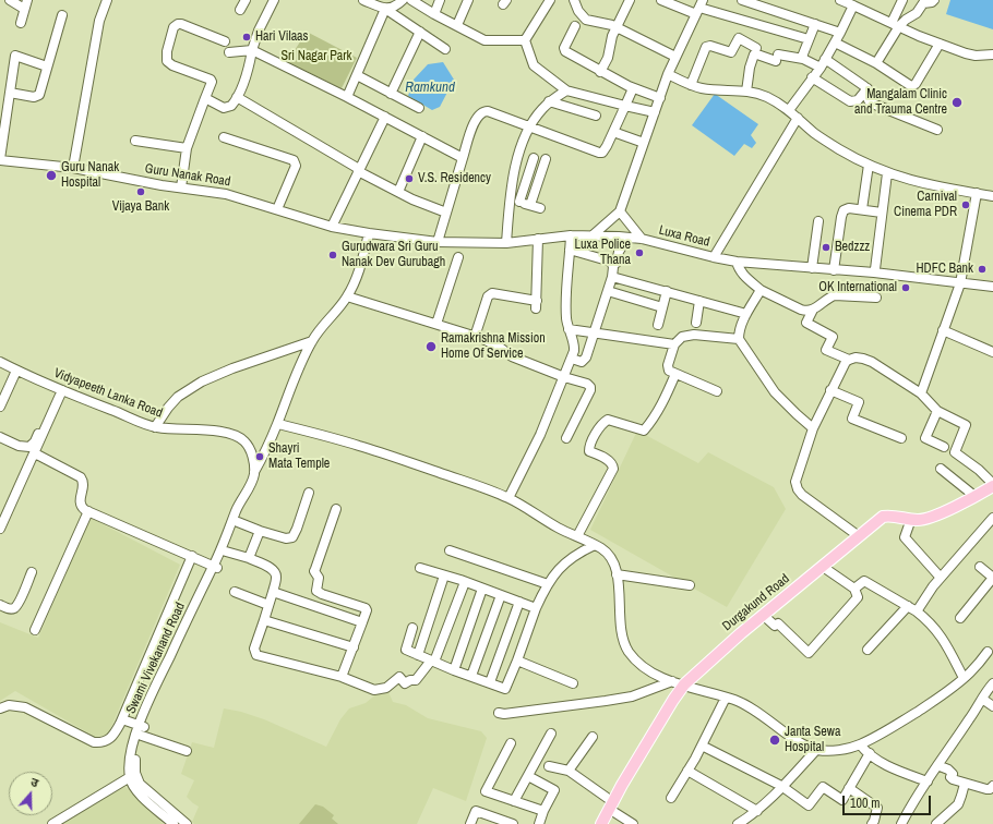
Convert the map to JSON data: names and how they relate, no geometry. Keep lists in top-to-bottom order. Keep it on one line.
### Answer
{"streets":{"main road":["Durgakund Road"],"street":["Guru Nanak Road","Luxa Road","Vidyapeeth Lanka Road","Swami Vivekanand Road"]},"crossings":[["Guru Nanak Road","Luxa Road"],["Guru Nanak Road","Swami Vivekanand Road"],["Luxa Road","Swami Vivekanand Road"],["Vidyapeeth Lanka Road","Swami Vivekanand Road"]],"water":["Ramkund"],"parks":["Sri Nagar Park"],"places":["Hari Vilaas","Mangalam Clinic and Trauma Centre","Guru Nanak Hospital","V.S. Residency","Vijaya Bank","Carnival Cinema PDR","Bedzzz","Luxa Police Thana","Gurudwara Sri Guru Nanak Dev Gurubagh","HDFC Bank","OK International","Ramakrishna Mission Home Of Service","Shayri Mata Temple","Janta Sewa Hospital"],"scale_bar":"100 m","north":"top"}
